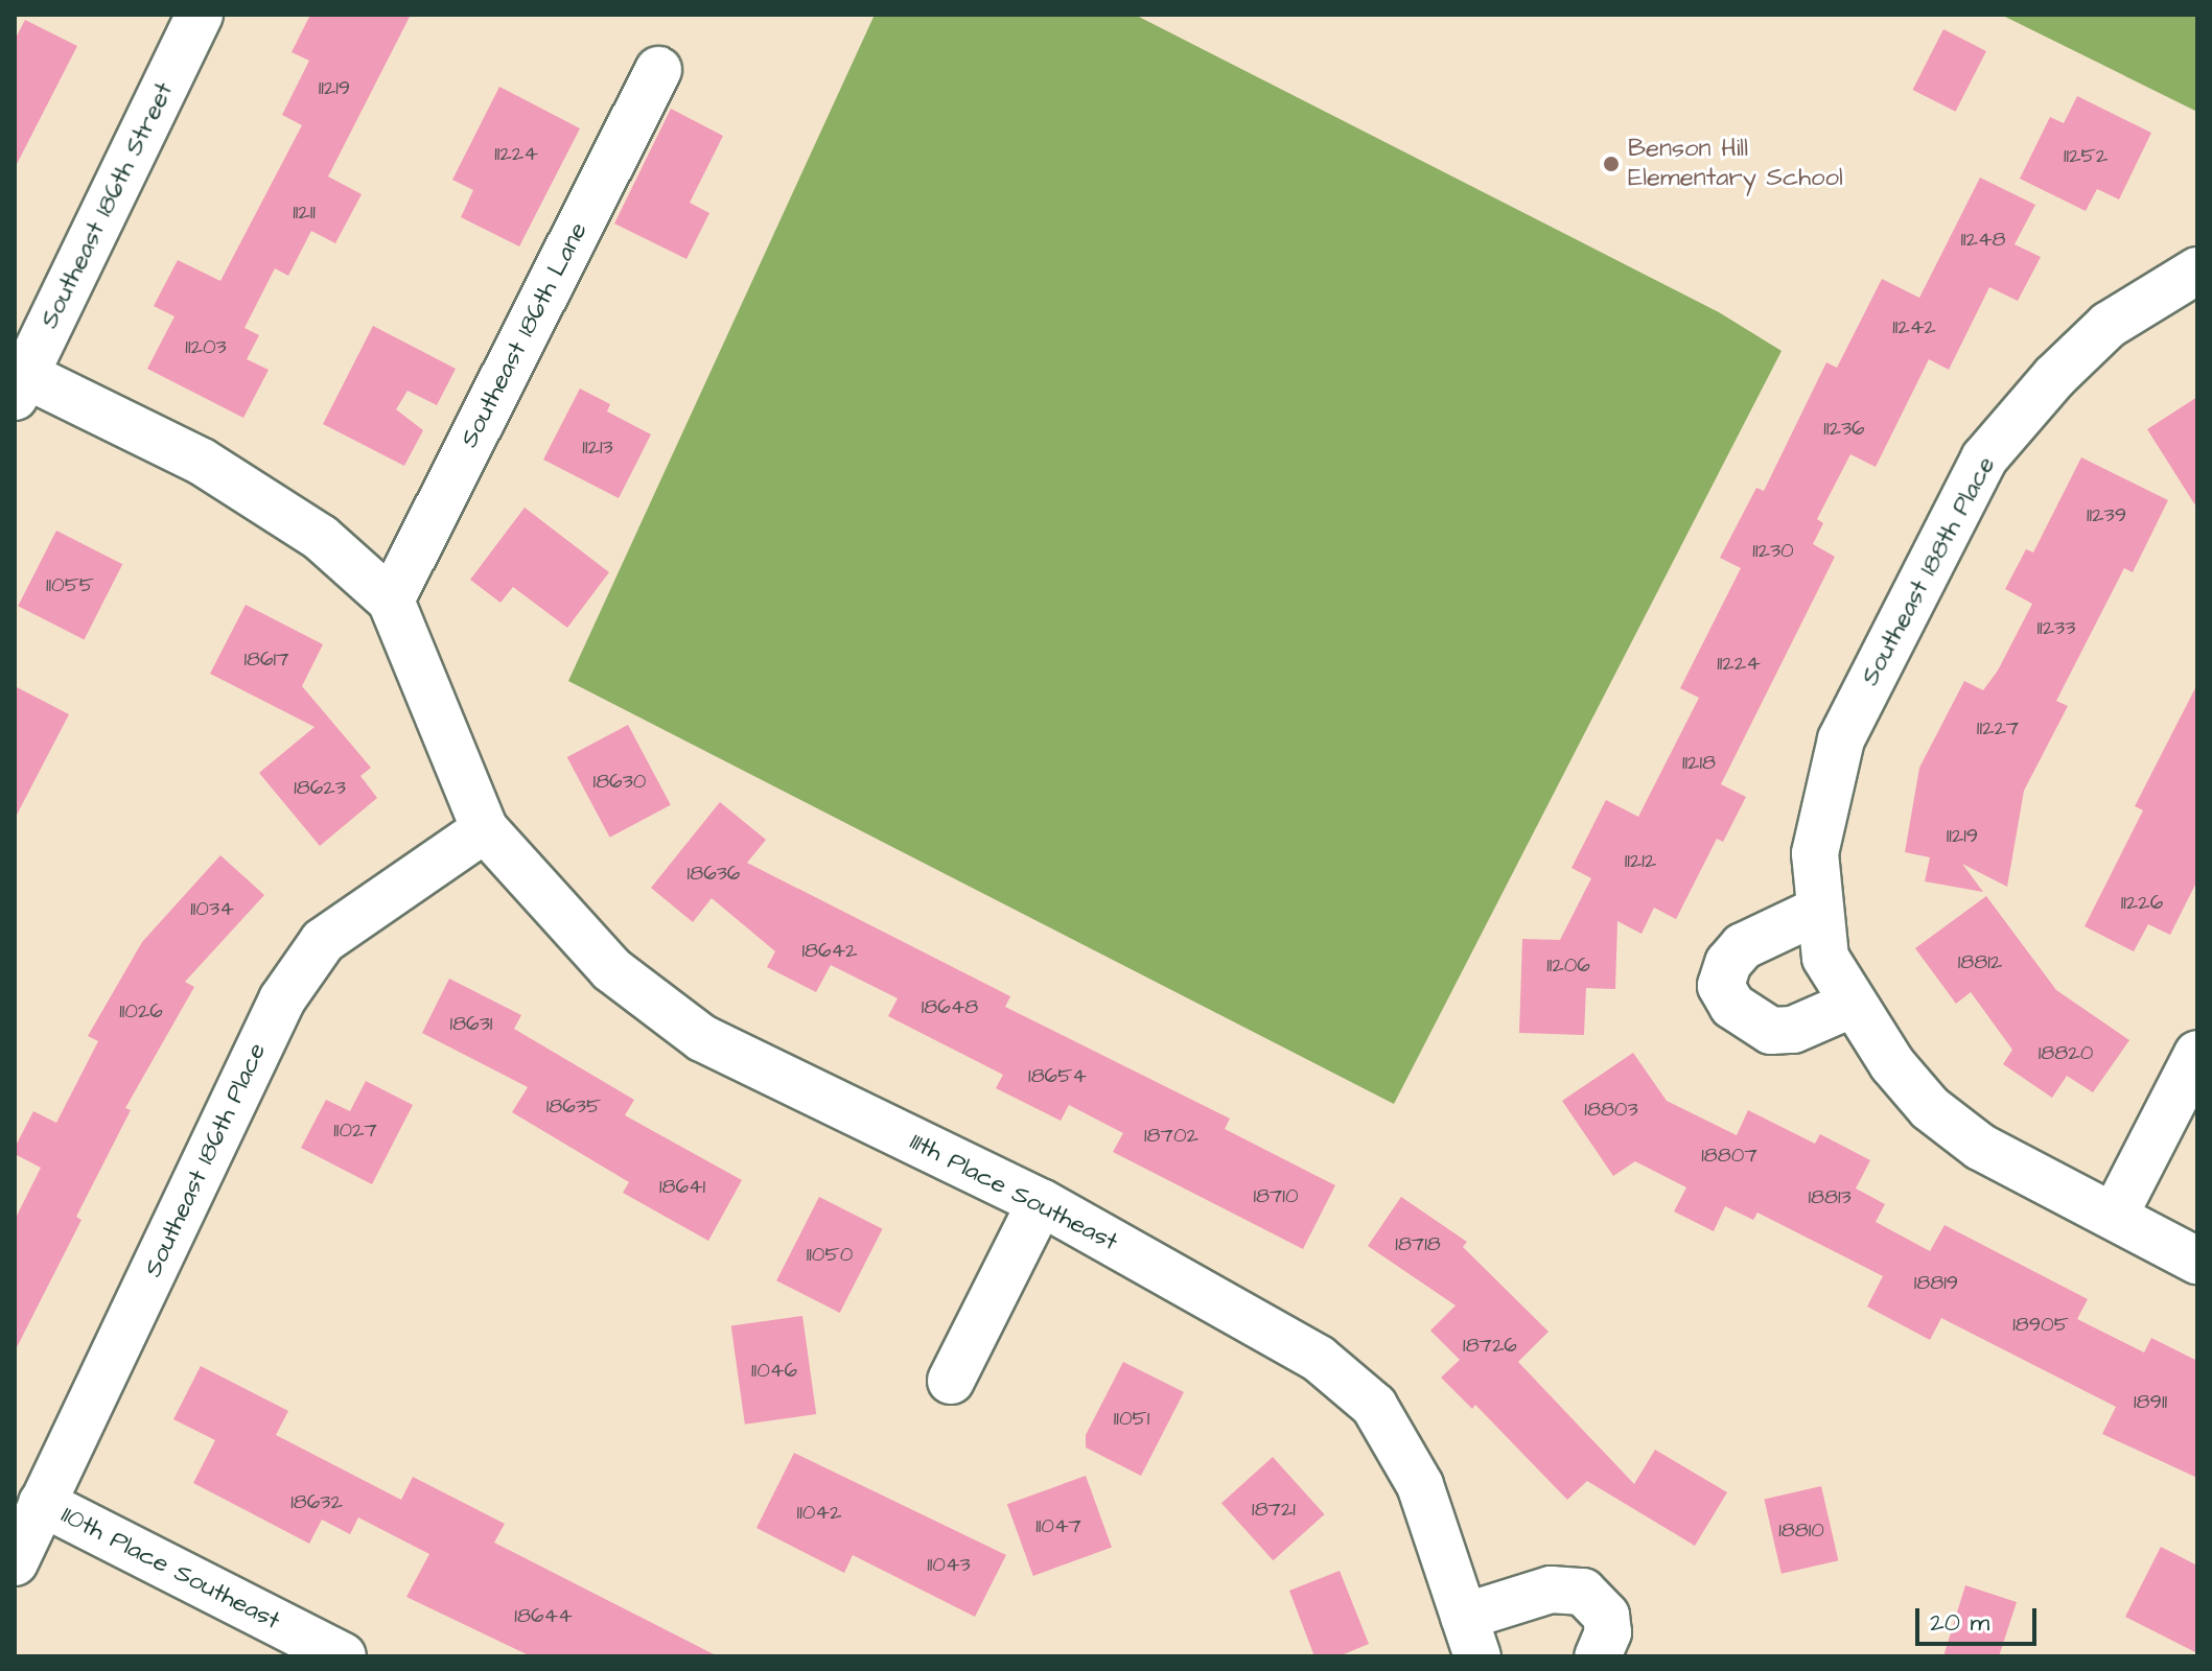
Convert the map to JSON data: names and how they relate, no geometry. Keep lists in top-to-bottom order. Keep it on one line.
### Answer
{"streets":{"street":["Southeast 186th Street","Southeast 186th Lane","Southeast 188th Place","Southeast 186th Place","111th Place Southeast","110th Place Southeast"]},"crossings":[["Southeast 186th Lane","111th Place Southeast"],["Southeast 186th Place","111th Place Southeast"],["Southeast 186th Place","110th Place Southeast"]],"places":["Benson Hill Elementary School"],"house_numbers":["11219","11224","11252","11211","11248","11242","11203","11236","11213","11239","11230","11055","11233","18617","11224","11227","11218","18630","18623","11219","11212","18636","11226","11034","18642","18812","11206","18648","11026","18631","18820","18654","18635","18803","11027","18702","18807","18641","18710","18813","18718","11050","18819","18905","18726","11046","18911","11051","18632","18721","11042","11047","18810","11043","18644"],"scale_bar":"20 m"}
